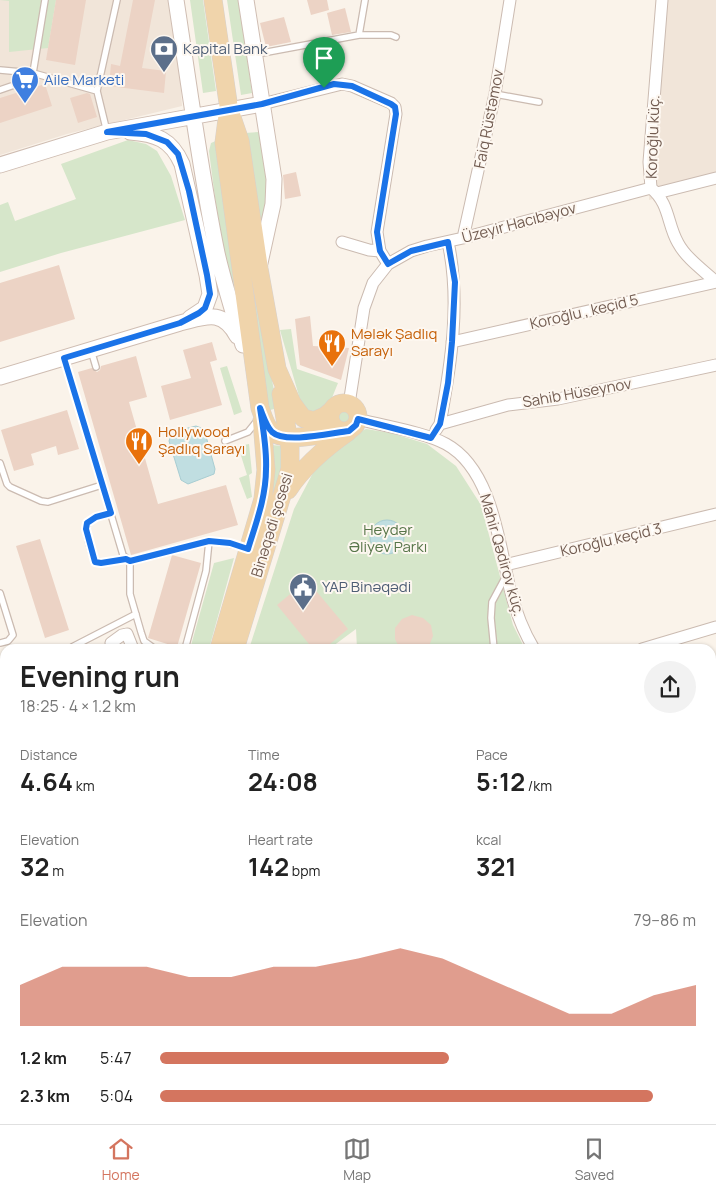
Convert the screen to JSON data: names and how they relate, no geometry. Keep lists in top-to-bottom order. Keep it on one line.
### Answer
{"streets":{"main road":["Binəqədi şosesi"],"street":["Faiq Rüstəmov","Koroğlu küç.","Üzeyir Hacıbəyov","Koroğlu , keçid 5","Sahib Hüseynov","Koroğlu keçid 3","Mahir Qədirov küç."]},"crossings":[["Faiq Rüstəmov","Üzeyir Hacıbəyov"],["Koroğlu küç.","Üzeyir Hacıbəyov"],["Koroğlu küç.","Koroğlu , keçid 5"],["Üzeyir Hacıbəyov","Mahir Qədirov küç."],["Koroğlu keçid 3","Mahir Qədirov küç."]],"parks":["Heydər Əliyev Parkı"],"places":{"bank":["Kapital Bank"],"supermarket":["Aile Marketi"],"restaurant":["Mələk Şadlıq Sarayı","Hollywood Şadlıq Sarayı"],"public building":["YAP Binəqədi"]},"page":{"heading":["Evening run","18:25 · 4 × 1.2 km"],"stats":[["Distance","4.64 km"],["Time","24:08"],["Pace","5:12 /km"],["Elevation","32 m"],["Heart rate","142 bpm"],["kcal","321"]],"chart":["Elevation","79–86 m"],"list":[{"name":"1.2 km","note":"5:47"},{"name":"2.3 km","note":"5:04"}],"tabs":["Home","Map","Saved"]}}
